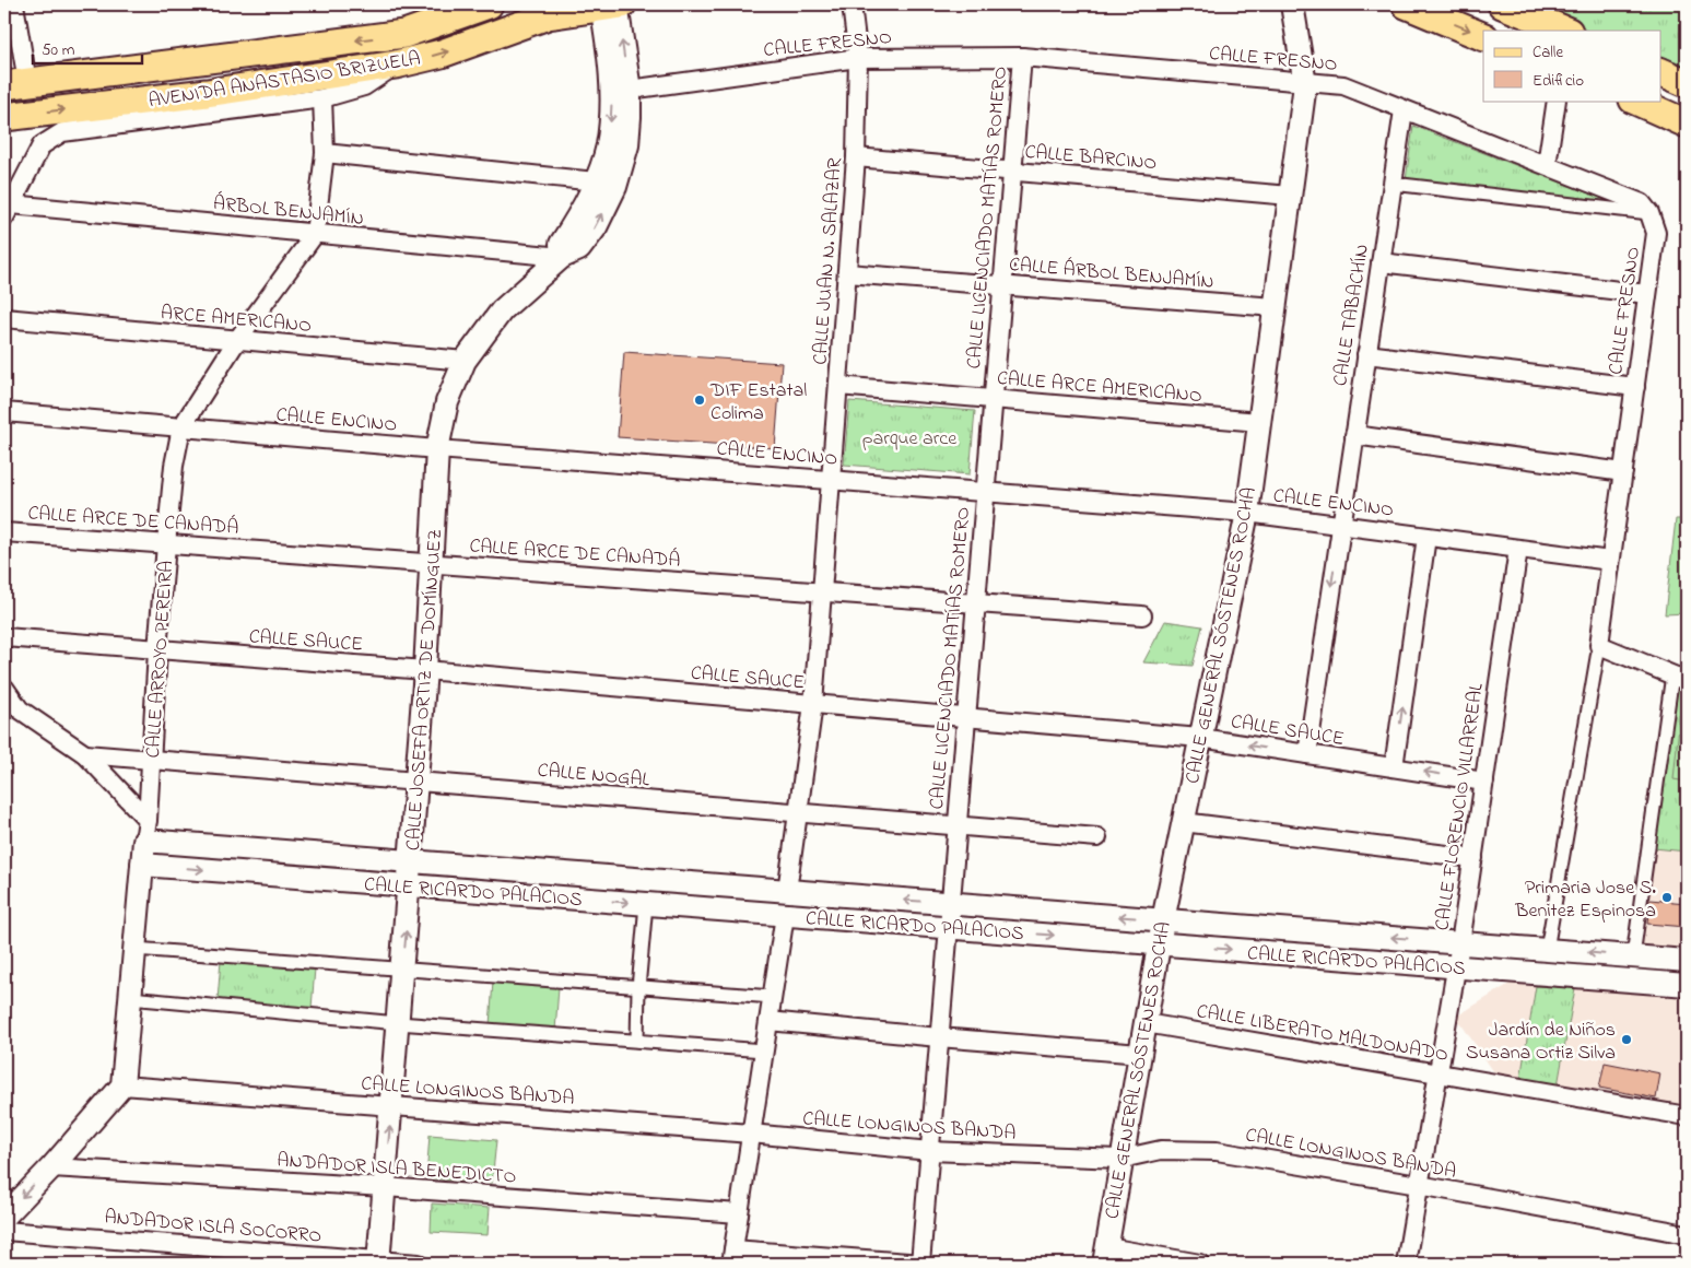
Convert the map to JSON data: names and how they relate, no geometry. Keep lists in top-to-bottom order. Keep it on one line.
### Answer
{"streets":{"main road":["AVENIDA ANASTASIO BRIZUELA"],"street":["CALLE FRESNO","CALLE BARCINO","ÁRBOL BENJAMÍN","CALLE LICENCIADO MATÍAS ROMERO","CALLE JUAN N. SALAZAR","CALLE ÁRBOL BENJAMÍN","CALLE TABACHÍN","ARCE AMERICANO","CALLE ARCE AMERICANO","CALLE ENCINO","CALLE ARCE DE CANADÁ","CALLE GENERAL SÓSTENES ROCHA","CALLE SAUCE","CALLE ARROYO PEREIRA","CALLE JOSEFA ORTIZ DE DOMÍNGUEZ","CALLE NOGAL","CALLE FLORENCIO VILLARREAL","CALLE RICARDO PALACIOS","CALLE LIBERATO MALDONADO","CALLE LONGINOS BANDA","ANDADOR ISLA BENEDICTO","ANDADOR ISLA SOCORRO"]},"crossings":[["CALLE FRESNO","CALLE LICENCIADO MATÍAS ROMERO"],["CALLE FRESNO","CALLE JUAN N. SALAZAR"],["CALLE FRESNO","CALLE TABACHÍN"],["CALLE FRESNO","CALLE ENCINO"],["CALLE FRESNO","CALLE GENERAL SÓSTENES ROCHA"],["CALLE FRESNO","CALLE JOSEFA ORTIZ DE DOMÍNGUEZ"],["AVENIDA ANASTASIO BRIZUELA","CALLE JOSEFA ORTIZ DE DOMÍNGUEZ"],["CALLE BARCINO","CALLE LICENCIADO MATÍAS ROMERO"],["CALLE BARCINO","CALLE JUAN N. SALAZAR"],["CALLE BARCINO","CALLE GENERAL SÓSTENES ROCHA"],["ÁRBOL BENJAMÍN","CALLE ARROYO PEREIRA"],["ÁRBOL BENJAMÍN","CALLE JOSEFA ORTIZ DE DOMÍNGUEZ"],["CALLE LICENCIADO MATÍAS ROMERO","CALLE ÁRBOL BENJAMÍN"],["CALLE LICENCIADO MATÍAS ROMERO","CALLE ARCE AMERICANO"],["CALLE LICENCIADO MATÍAS ROMERO","CALLE ENCINO"],["CALLE LICENCIADO MATÍAS ROMERO","CALLE ARCE DE CANADÁ"],["CALLE LICENCIADO MATÍAS ROMERO","CALLE SAUCE"],["CALLE LICENCIADO MATÍAS ROMERO","CALLE NOGAL"],["CALLE LICENCIADO MATÍAS ROMERO","CALLE RICARDO PALACIOS"],["CALLE LICENCIADO MATÍAS ROMERO","CALLE LONGINOS BANDA"],["CALLE JUAN N. SALAZAR","CALLE ÁRBOL BENJAMÍN"],["CALLE JUAN N. SALAZAR","CALLE ARCE AMERICANO"],["CALLE JUAN N. SALAZAR","CALLE ENCINO"],["CALLE JUAN N. SALAZAR","CALLE ARCE DE CANADÁ"],["CALLE JUAN N. SALAZAR","CALLE SAUCE"],["CALLE JUAN N. SALAZAR","CALLE NOGAL"],["CALLE JUAN N. SALAZAR","CALLE RICARDO PALACIOS"],["CALLE ÁRBOL BENJAMÍN","CALLE GENERAL SÓSTENES ROCHA"],["CALLE TABACHÍN","CALLE ENCINO"],["CALLE TABACHÍN","CALLE SAUCE"],["ARCE AMERICANO","CALLE ARROYO PEREIRA"],["ARCE AMERICANO","CALLE JOSEFA ORTIZ DE DOMÍNGUEZ"],["CALLE ARCE AMERICANO","CALLE GENERAL SÓSTENES ROCHA"],["CALLE ENCINO","CALLE GENERAL SÓSTENES ROCHA"],["CALLE ENCINO","CALLE ARROYO PEREIRA"],["CALLE ENCINO","CALLE JOSEFA ORTIZ DE DOMÍNGUEZ"],["CALLE ENCINO","CALLE FLORENCIO VILLARREAL"],["CALLE ARCE DE CANADÁ","CALLE ARROYO PEREIRA"],["CALLE ARCE DE CANADÁ","CALLE JOSEFA ORTIZ DE DOMÍNGUEZ"],["CALLE GENERAL SÓSTENES ROCHA","CALLE SAUCE"],["CALLE GENERAL SÓSTENES ROCHA","CALLE RICARDO PALACIOS"],["CALLE GENERAL SÓSTENES ROCHA","CALLE LIBERATO MALDONADO"],["CALLE GENERAL SÓSTENES ROCHA","CALLE LONGINOS BANDA"],["CALLE SAUCE","CALLE ARROYO PEREIRA"],["CALLE SAUCE","CALLE JOSEFA ORTIZ DE DOMÍNGUEZ"],["CALLE SAUCE","CALLE FLORENCIO VILLARREAL"],["CALLE ARROYO PEREIRA","CALLE NOGAL"],["CALLE ARROYO PEREIRA","CALLE RICARDO PALACIOS"],["CALLE ARROYO PEREIRA","CALLE LONGINOS BANDA"],["CALLE JOSEFA ORTIZ DE DOMÍNGUEZ","CALLE NOGAL"],["CALLE JOSEFA ORTIZ DE DOMÍNGUEZ","CALLE RICARDO PALACIOS"],["CALLE JOSEFA ORTIZ DE DOMÍNGUEZ","CALLE LONGINOS BANDA"],["CALLE JOSEFA ORTIZ DE DOMÍNGUEZ","ANDADOR ISLA BENEDICTO"],["CALLE JOSEFA ORTIZ DE DOMÍNGUEZ","ANDADOR ISLA SOCORRO"],["CALLE FLORENCIO VILLARREAL","CALLE RICARDO PALACIOS"],["CALLE FLORENCIO VILLARREAL","CALLE LIBERATO MALDONADO"],["CALLE FLORENCIO VILLARREAL","CALLE LONGINOS BANDA"]],"parks":["parque arce"],"places":["DIF Estatal Colima","Primaria Jose S. Benitez Espinosa","Jardín de Niños Susana Ortiz Silva"],"legend":["Calle","Edificio"],"scale_bar":"50 m"}
